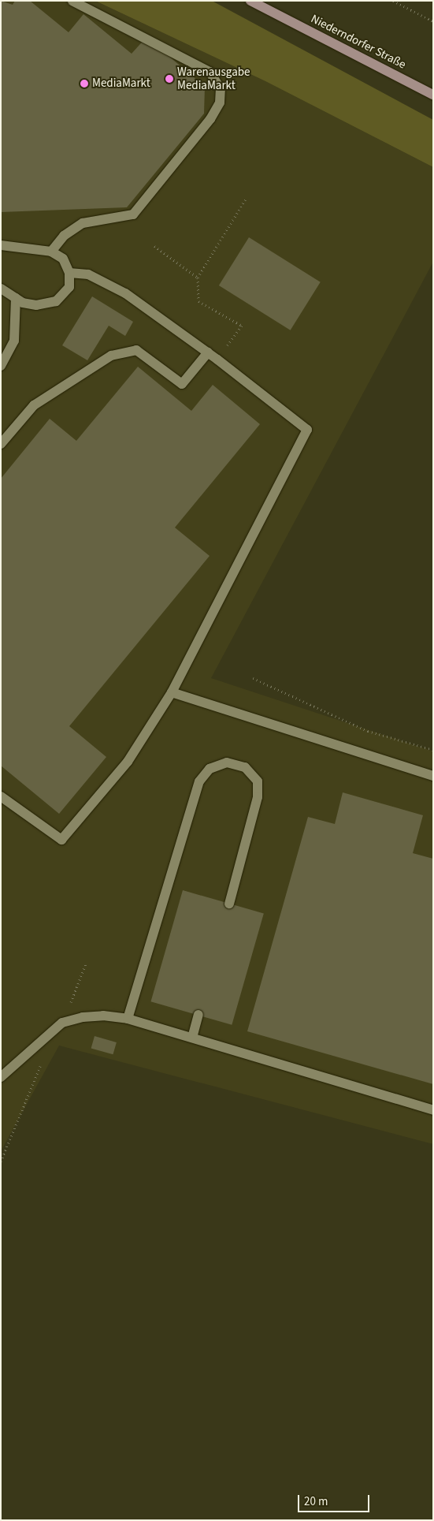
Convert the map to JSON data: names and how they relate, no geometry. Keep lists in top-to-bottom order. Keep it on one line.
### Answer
{"streets":{"main road":["Niederndorfer Straße"]},"places":["Warenausgabe MediaMarkt","MediaMarkt"],"scale_bar":"20 m"}
